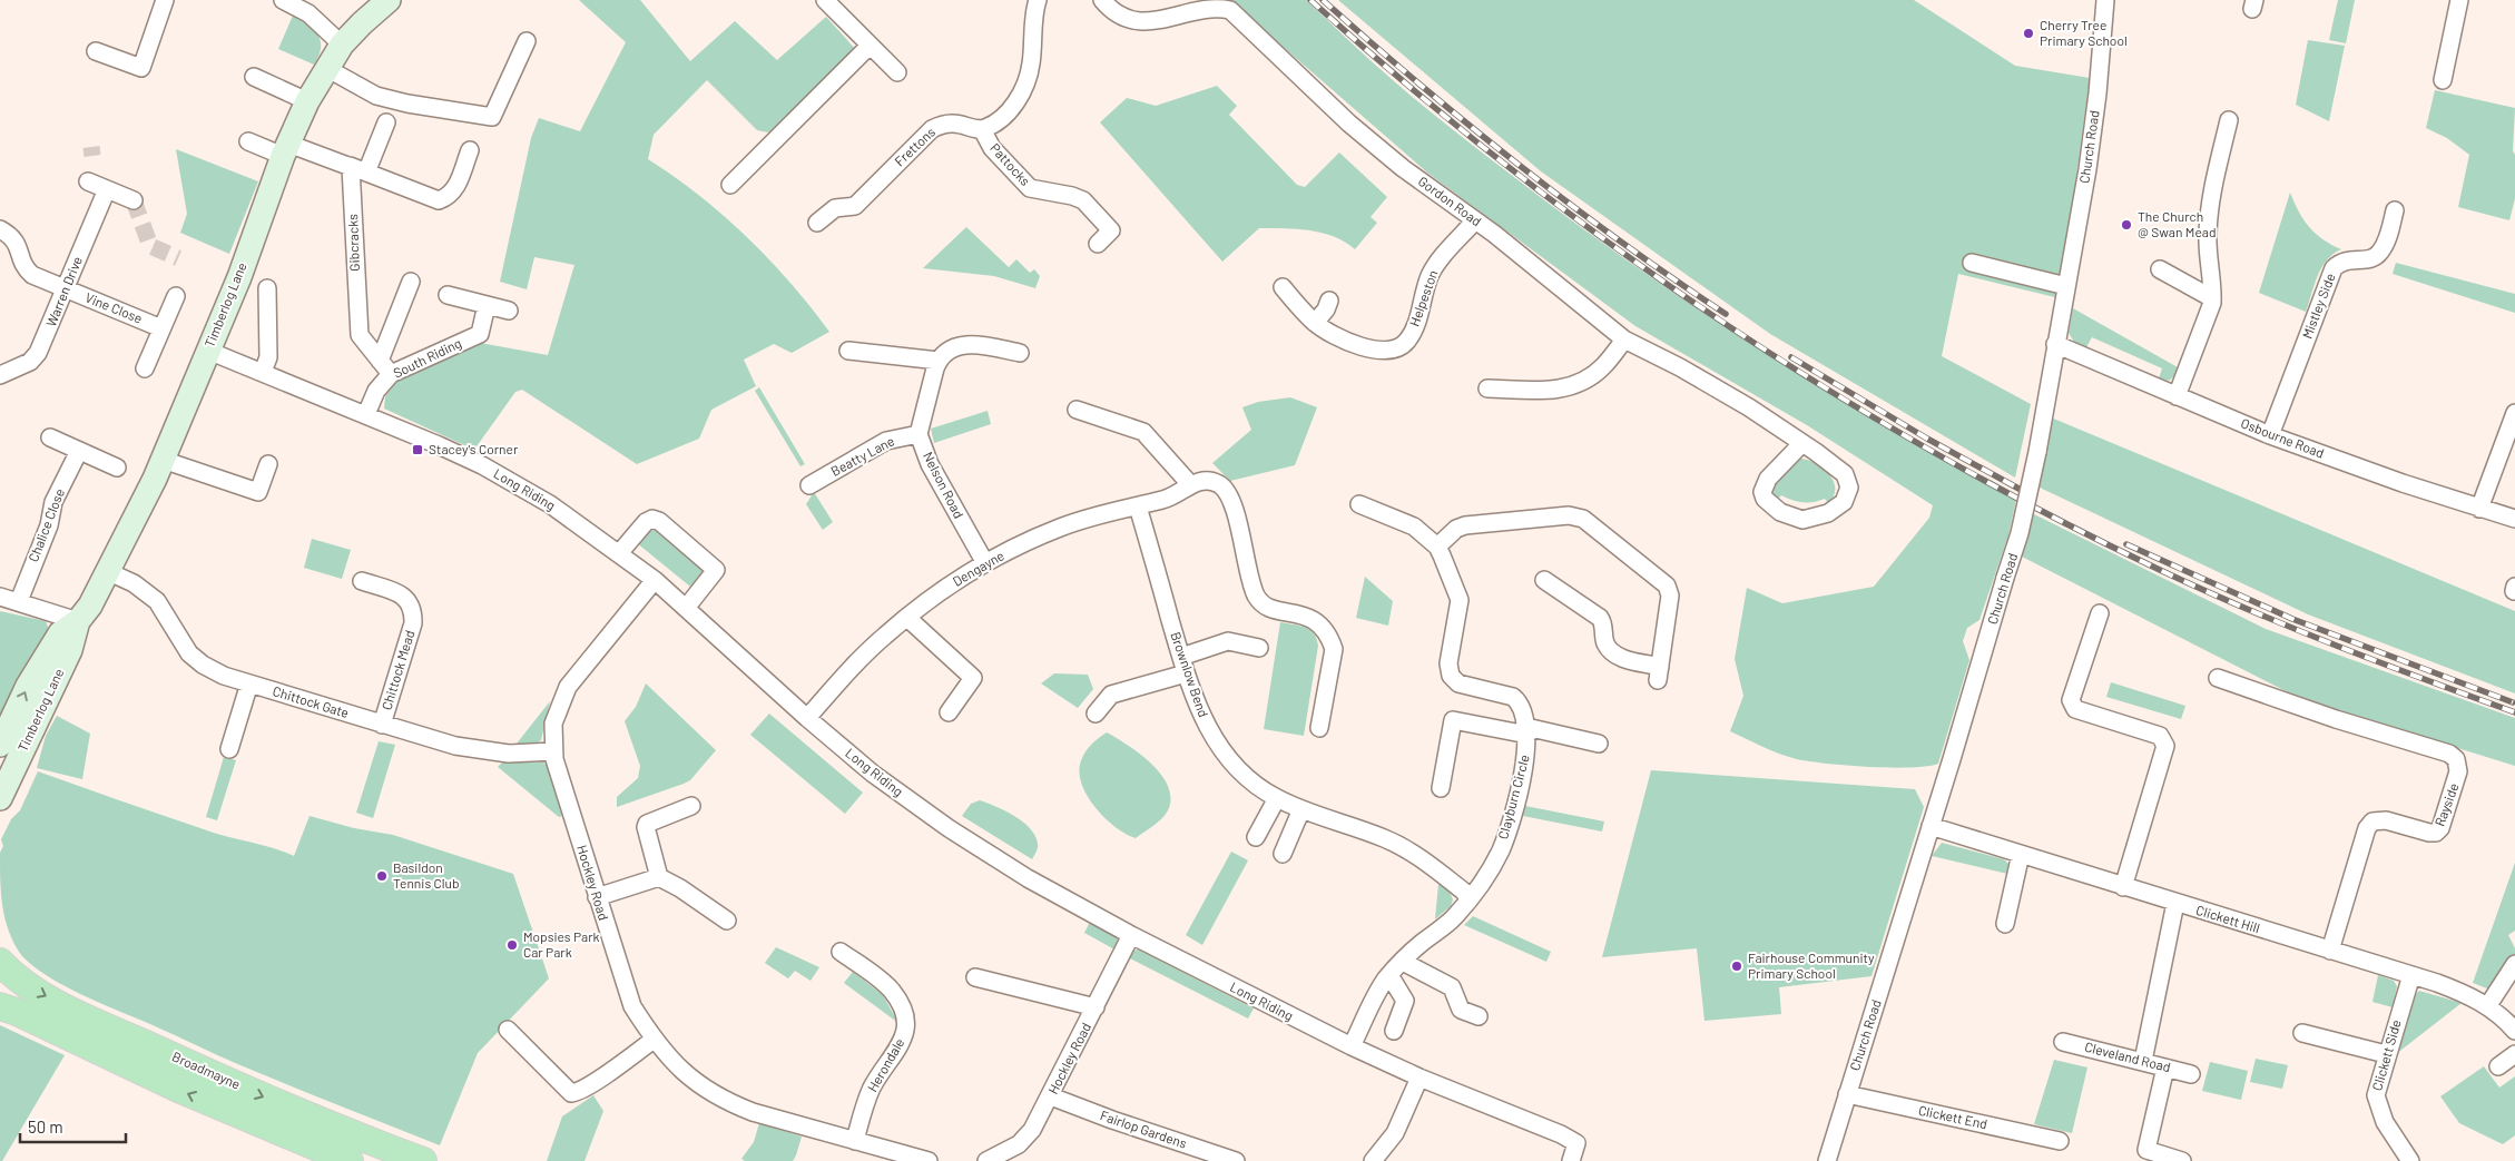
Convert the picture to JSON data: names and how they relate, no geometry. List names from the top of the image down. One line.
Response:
{"streets":{"main road":["Timberlog Lane","Broadmayne"],"street":["Frettons","Church Road","Pattocks","Gordon Road","Gibcracks","Warren Drive","Helpeston","Mistley Side","Vine Close","South Riding","Osbourne Road","Beatty Lane","Nelson Road","Long Riding","Chalice Close","Dengayne","Chittock Mead","Brownlow Bend","Chittock Gate","Clayburn Circle","Rayside","Hockley Road","Clickett Hill","Clickett Side","Cleveland Road","Herondale","Clickett End","Fairlop Gardens"]},"crossings":[["Frettons","Pattocks"],["Church Road","Osbourne Road"],["Church Road","Clickett Hill"],["Church Road","Clickett End"],["Gordon Road","Helpeston"],["Gibcracks","South Riding"],["Warren Drive","Vine Close"],["Timberlog Lane","Long Riding"],["Timberlog Lane","Chittock Gate"],["Mistley Side","Osbourne Road"],["South Riding","Long Riding"],["Beatty Lane","Nelson Road"],["Nelson Road","Dengayne"],["Long Riding","Dengayne"],["Long Riding","Clayburn Circle"],["Long Riding","Hockley Road"],["Dengayne","Brownlow Bend"],["Chittock Mead","Chittock Gate"],["Brownlow Bend","Clayburn Circle"],["Chittock Gate","Hockley Road"],["Rayside","Clickett Hill"],["Hockley Road","Herondale"],["Hockley Road","Fairlop Gardens"],["Clickett Hill","Clickett Side"]],"places":{"other":["Cherry Tree Primary School","The Church @ Swan Mead","Basildon Tennis Club","Mopsies Park Car Park","Fairhouse Community Primary School"],"transit":["Stacey's Corner"]},"scale_bar":"50 m"}
